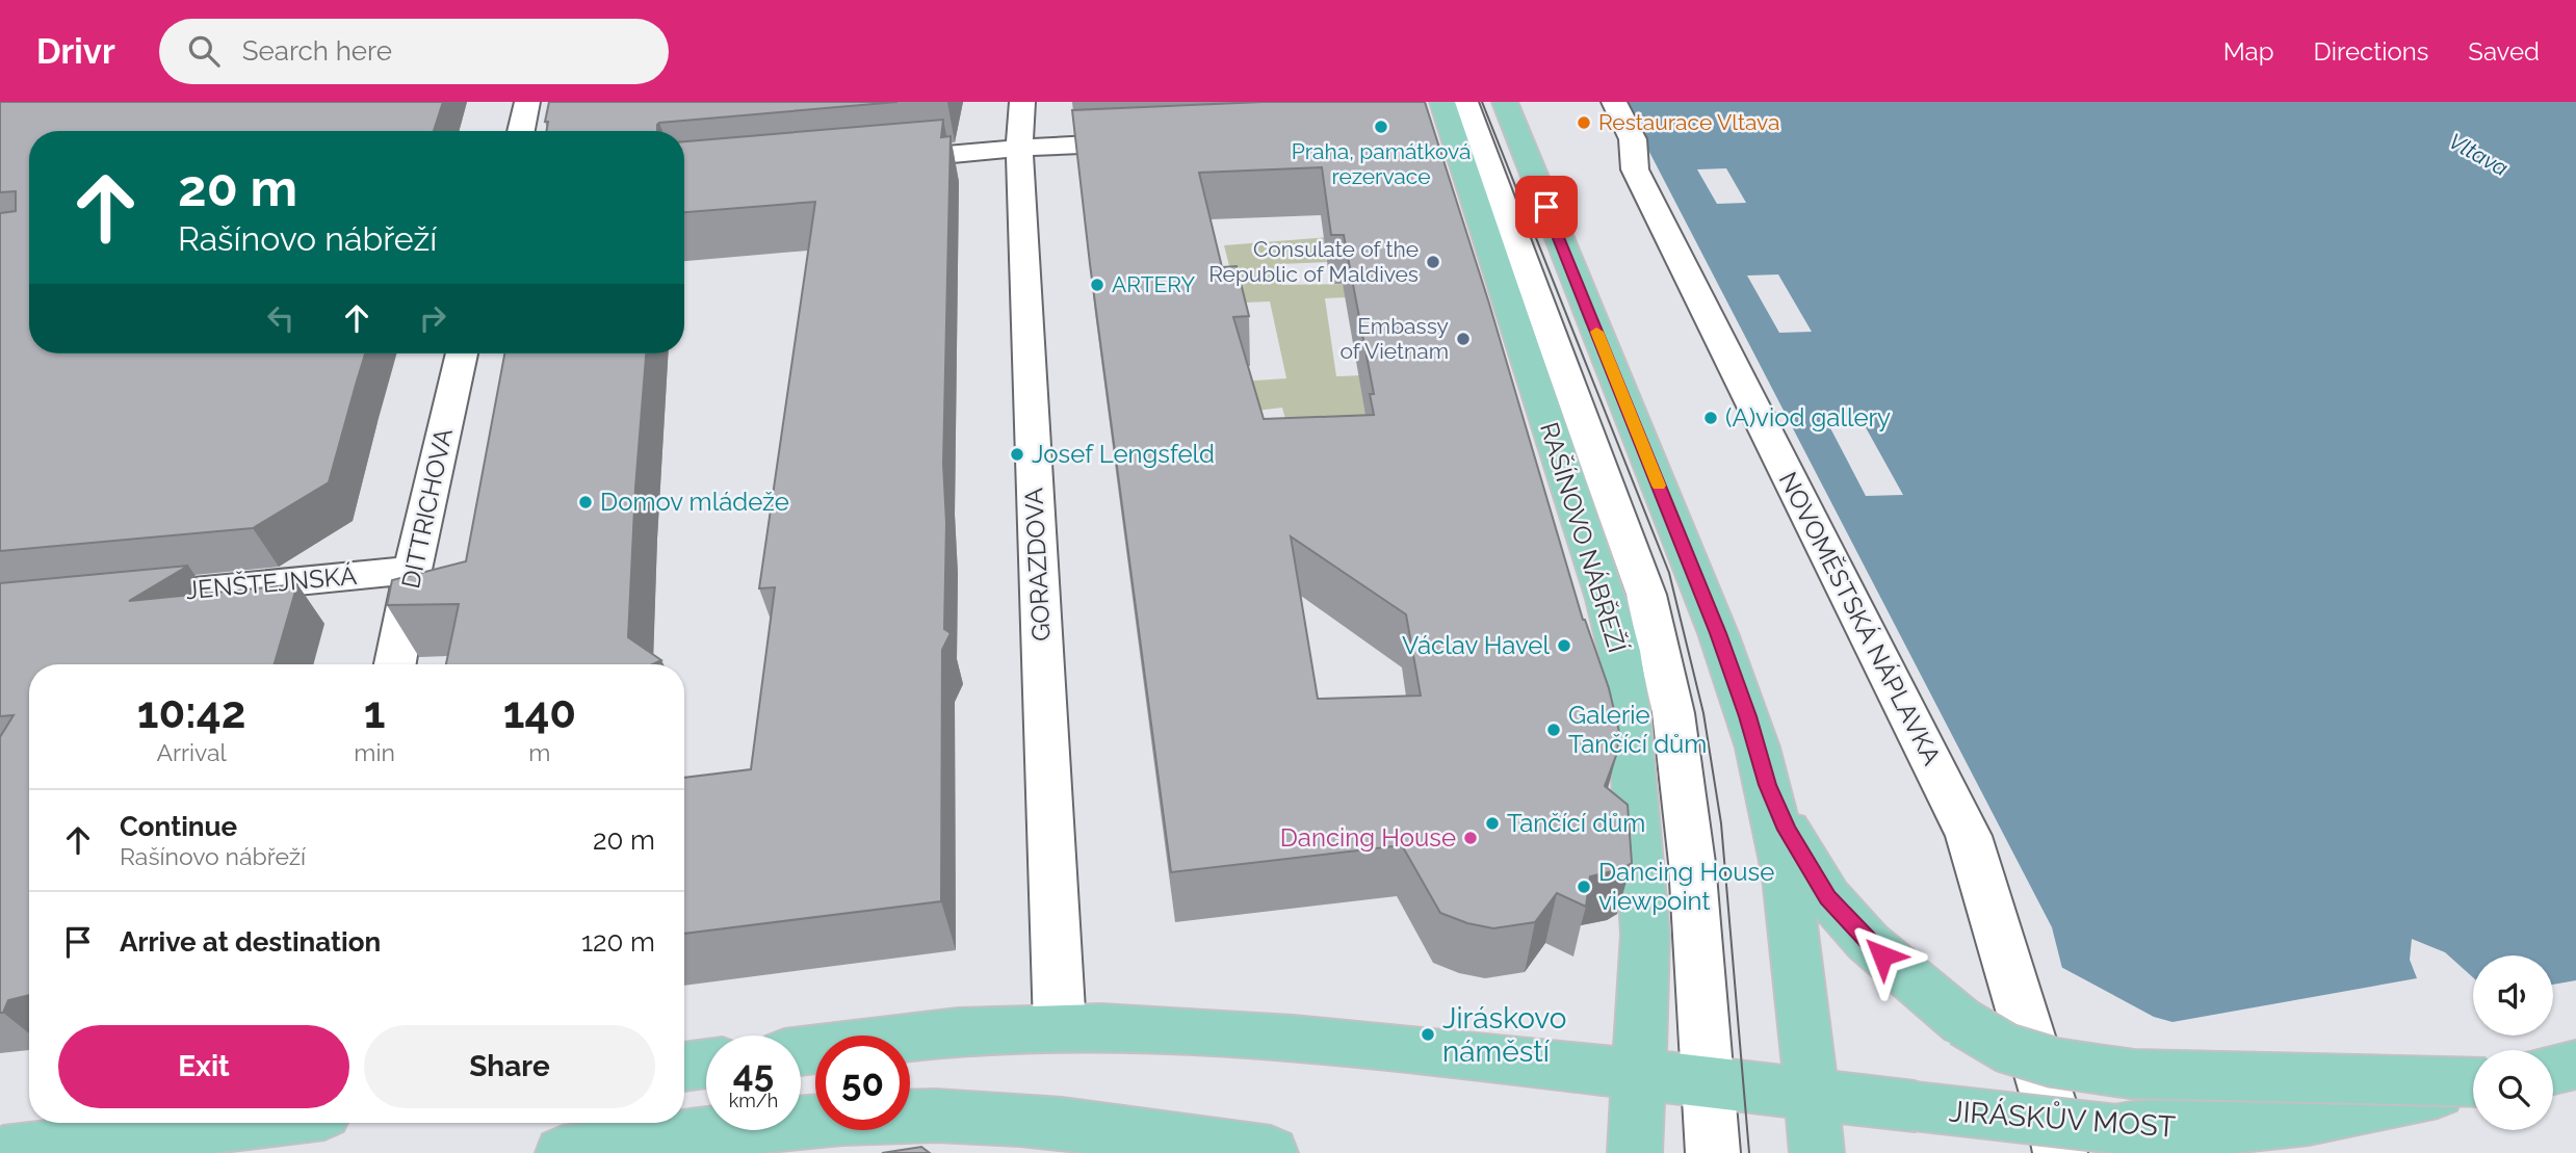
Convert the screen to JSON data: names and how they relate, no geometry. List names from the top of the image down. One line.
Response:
{"streets":{"main road":["RAŠÍNOVO NÁBŘEŽÍ","JIRÁSKŮV MOST"],"street":["DITTRICHOVA","GORAZDOVA","JENŠTEJNSKÁ","NOVOMĚSTSKÁ NÁPLAVKA"]},"crossings":[["DITTRICHOVA","JENŠTEJNSKÁ"]],"water":["Vltava"],"places":["Restaurace Vltava","Praha, památková rezervace","Consulate of the Republic of Maldives","ARTERY","Embassy of Vietnam","(A)viod gallery","Josef Lengsfeld","Domov mládeže","Václav Havel","Galerie Tančící dům","Tančící dům","Dancing House","Dancing House viewpoint","Jiráskovo náměstí"],"page":{"header":"Drivr","search":"Search here","nav":["Map","Directions","Saved"],"turn":["20 m","Rašínovo nábřeží"],"eta":["10:42","Arrival","1","min","140","m"],"list":[{"name":"Continue","note":"Rašínovo nábřeží","value":"20 m"},{"name":"Arrive at destination","value":"120 m"}],"buttons":["Exit","Share"],"speed":"45 km/h","limit":"50"}}
